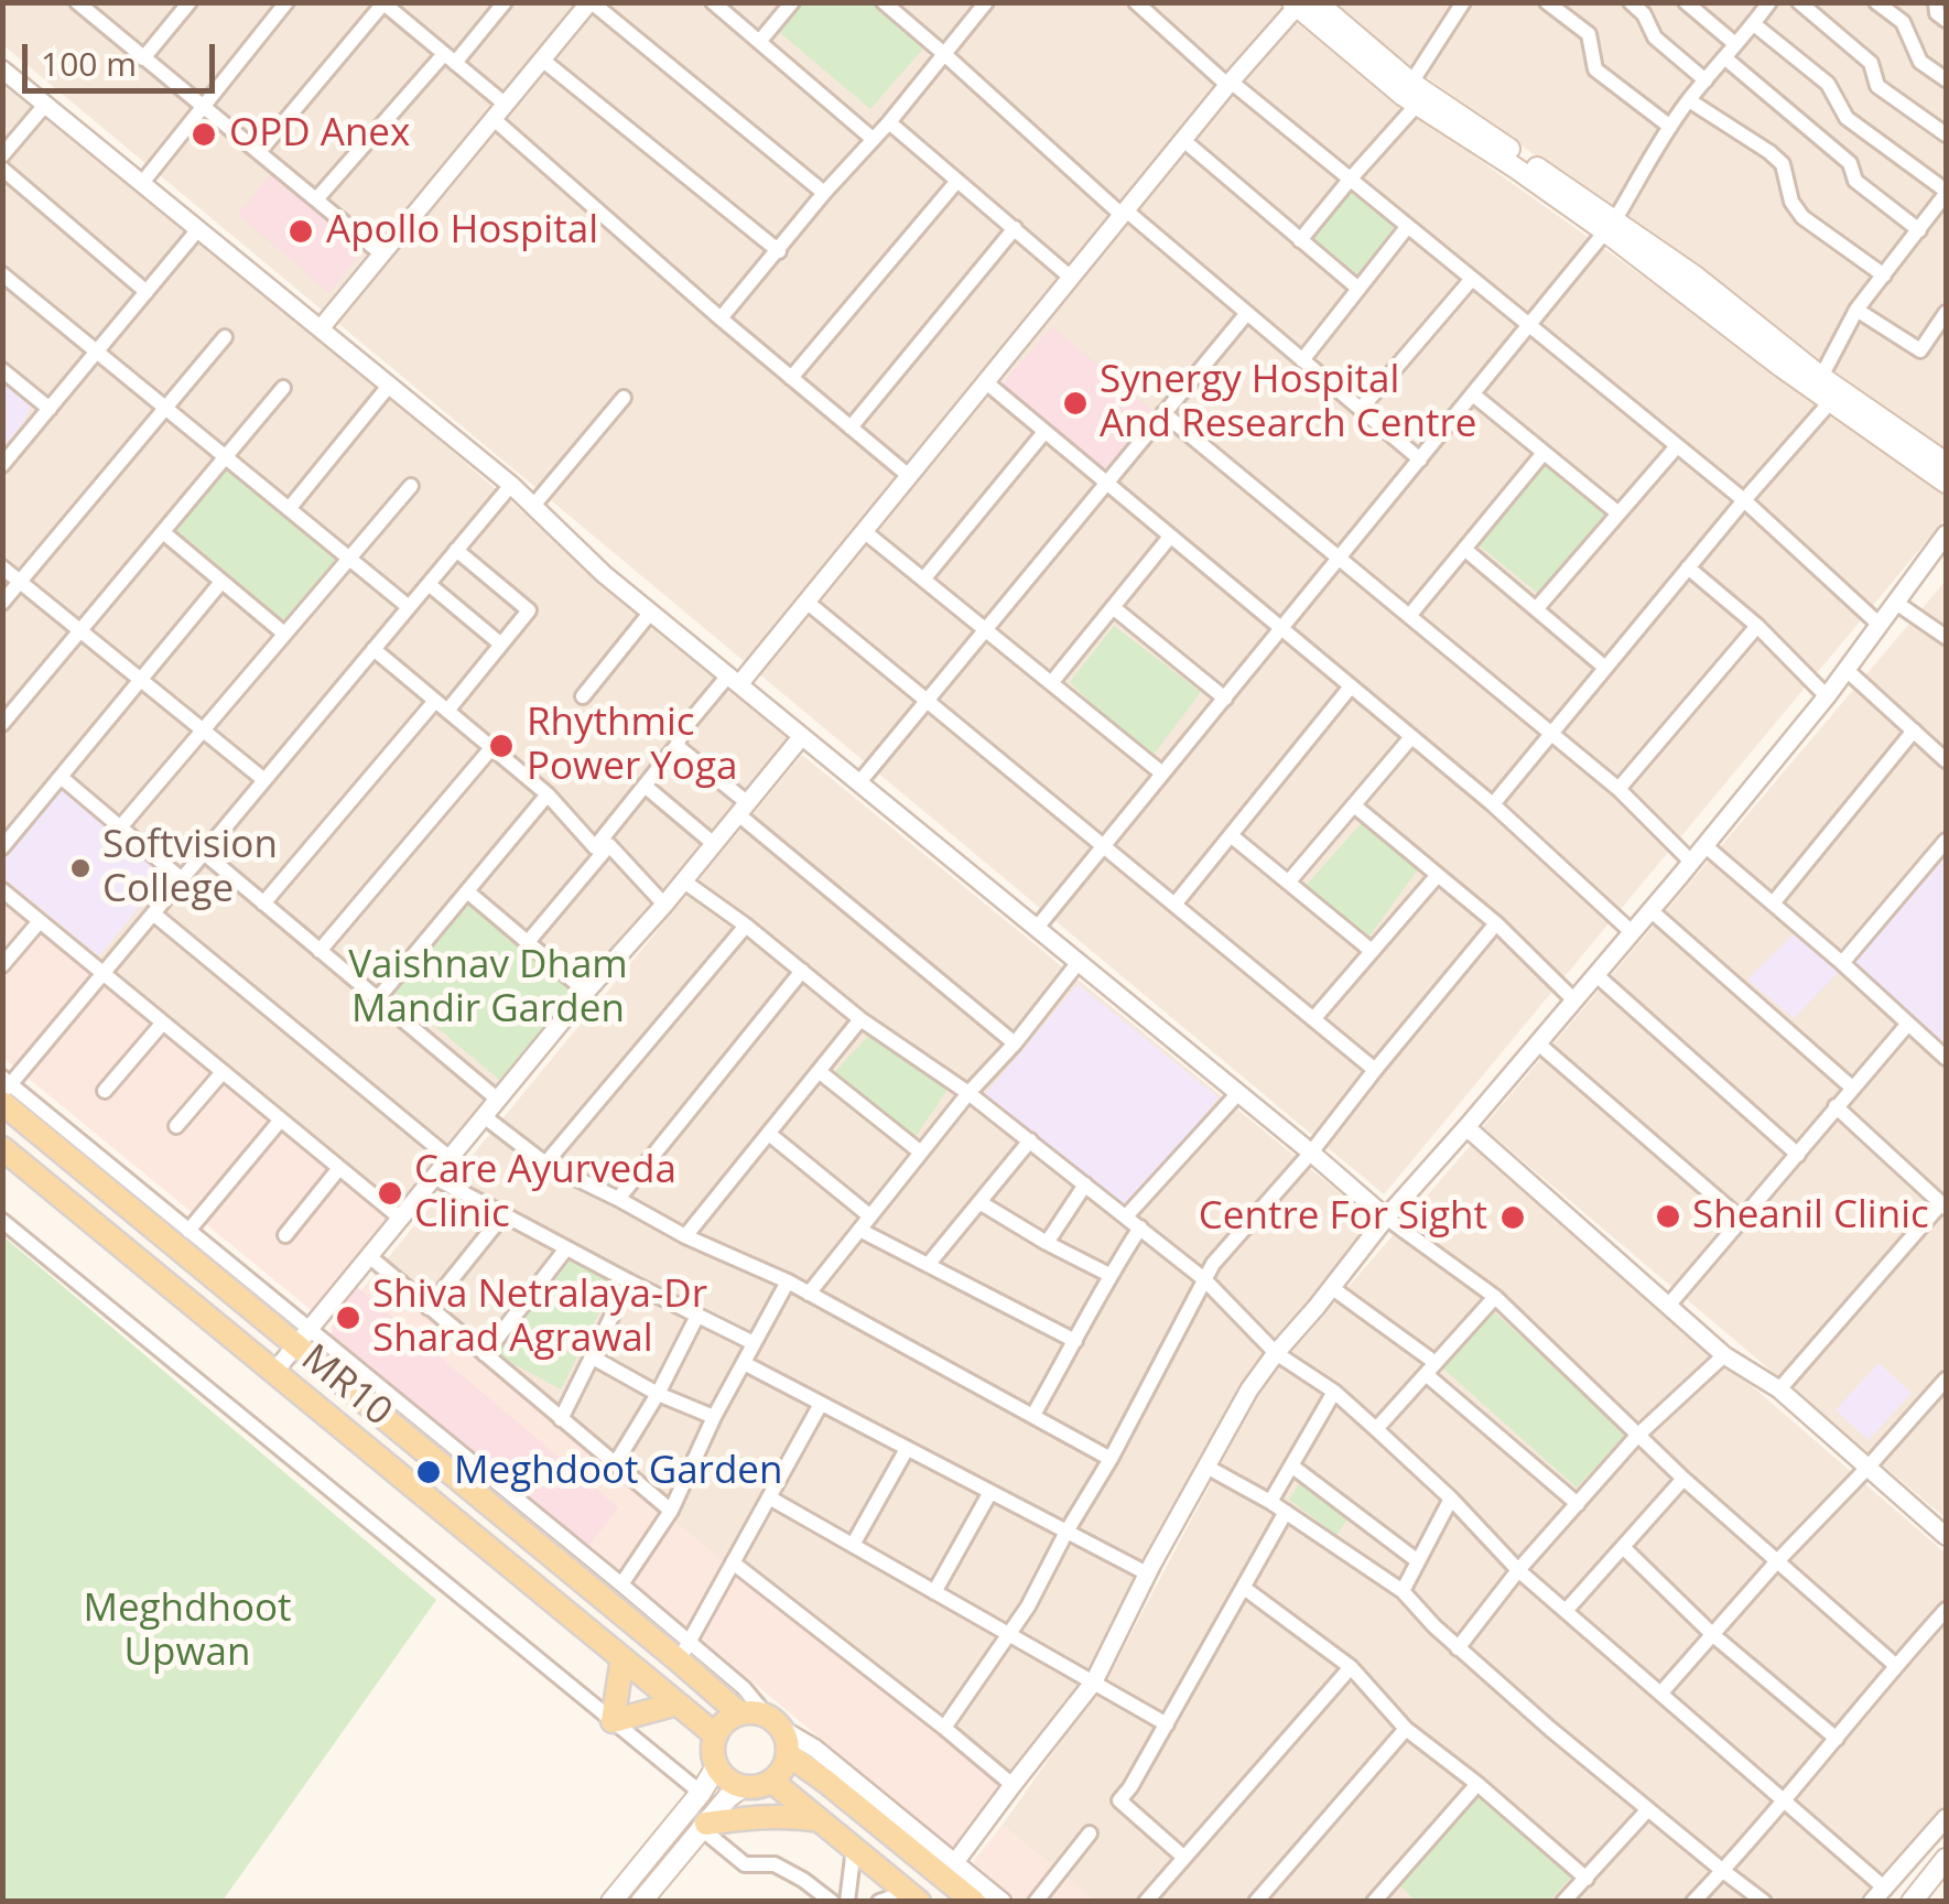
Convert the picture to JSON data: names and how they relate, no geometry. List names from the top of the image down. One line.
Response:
{"streets":{"main road":["MR10"]},"parks":["Vaishnav Dham Mandir Garden","Meghdhoot Upwan"],"places":["OPD Anex","Apollo Hospital","Synergy Hospital And Research Centre","Rhythmic Power Yoga","Softvision College","Care Ayurveda Clinic","Sheanil Clinic","Centre For Sight","Shiva Netralaya-Dr Sharad Agrawal","Meghdoot Garden"],"scale_bar":"100 m"}
